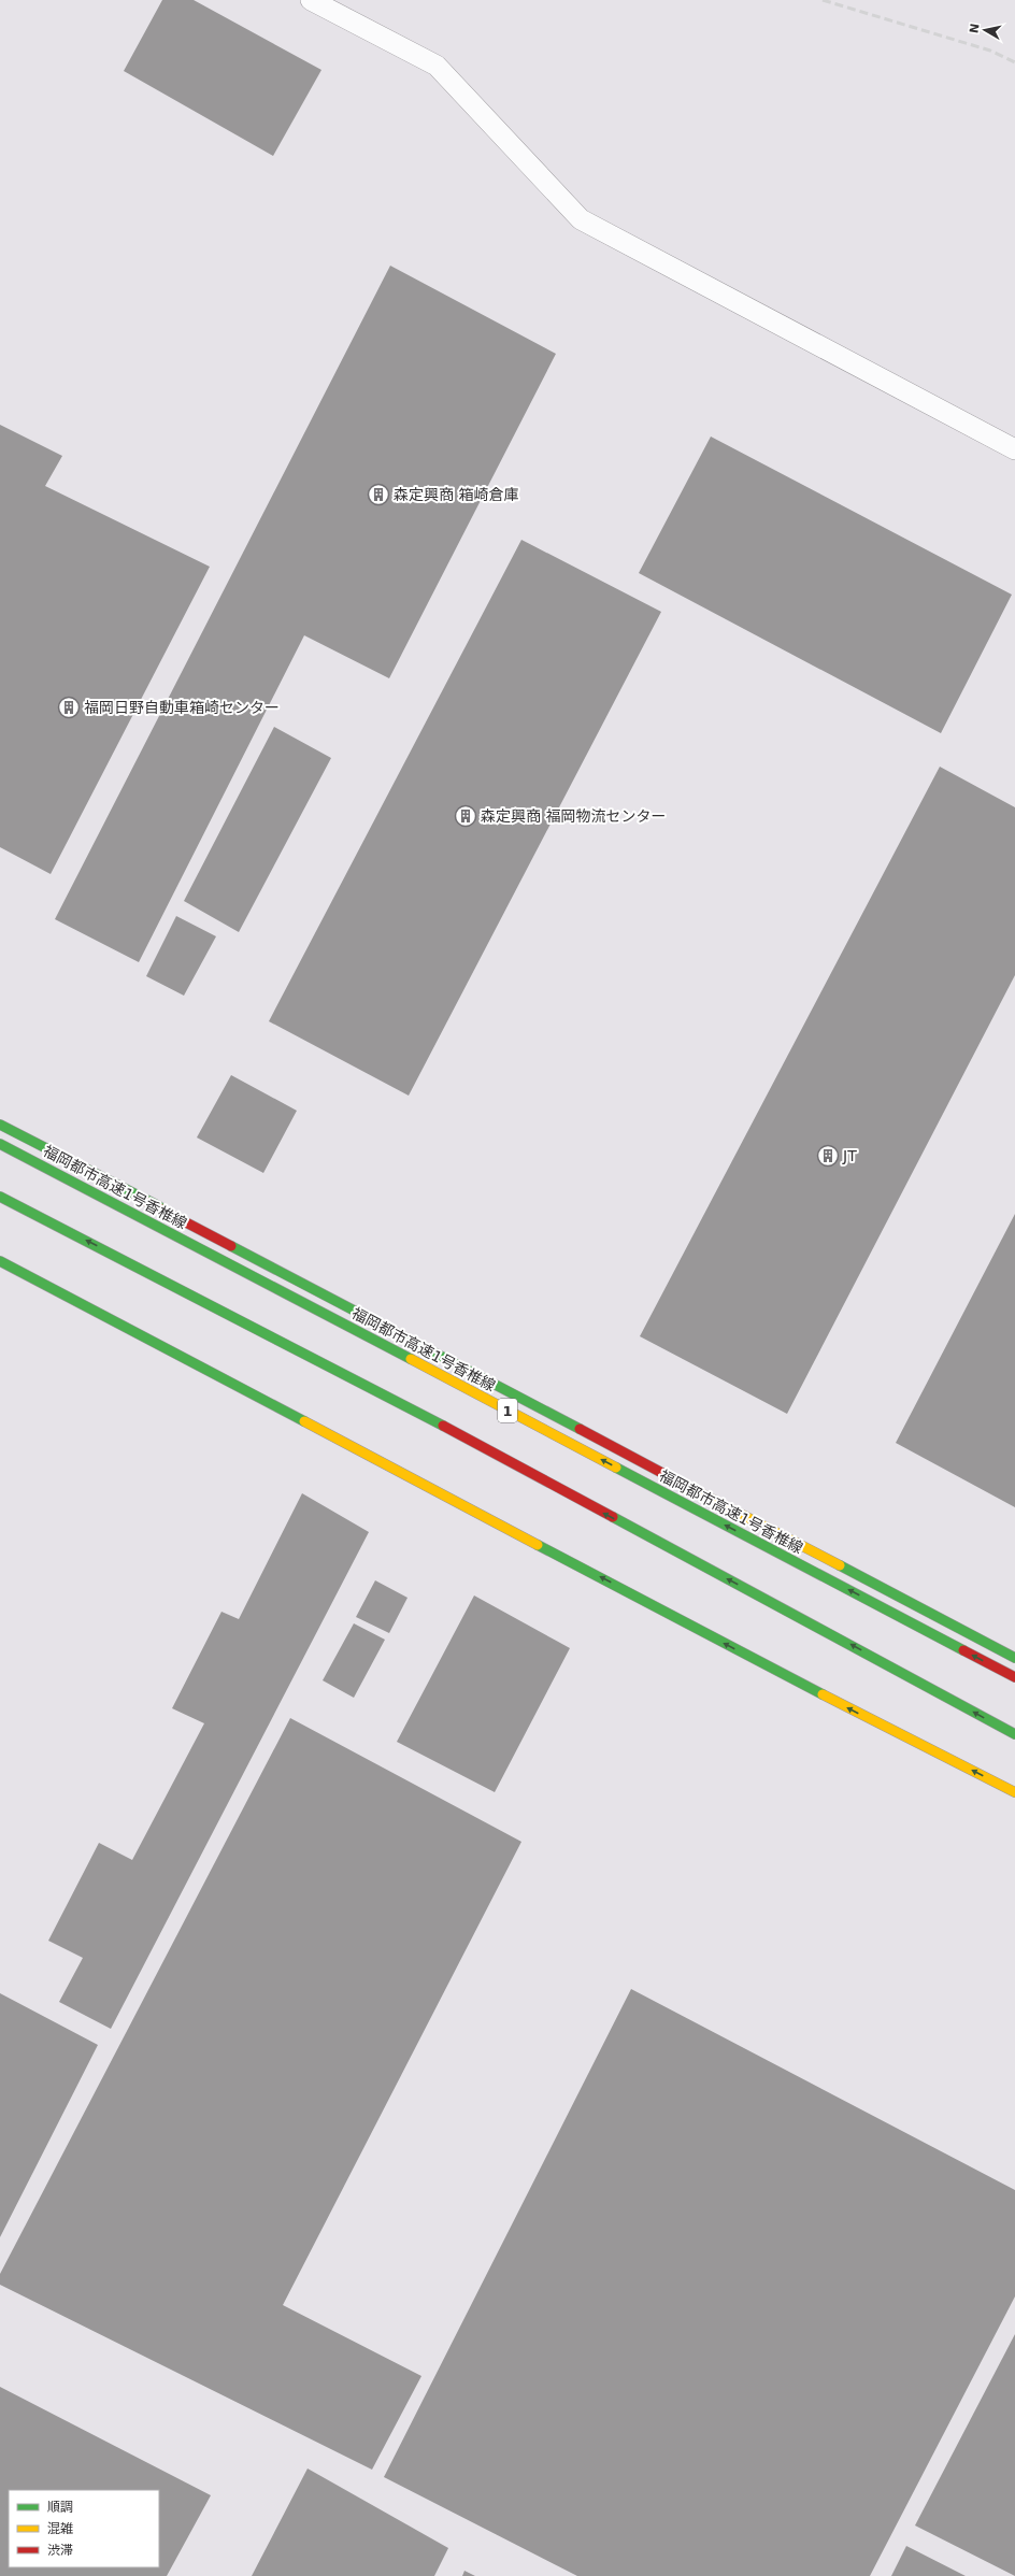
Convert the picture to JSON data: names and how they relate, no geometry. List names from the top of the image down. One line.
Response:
{"streets":{"main road":["福岡都市高速1号香椎線","1"]},"places":{"building":["森定興商 箱崎倉庫","福岡日野自動車箱崎センター","森定興商 福岡物流センター","JT"]},"legend":["順調","混雑","渋滞"],"north":"left"}
